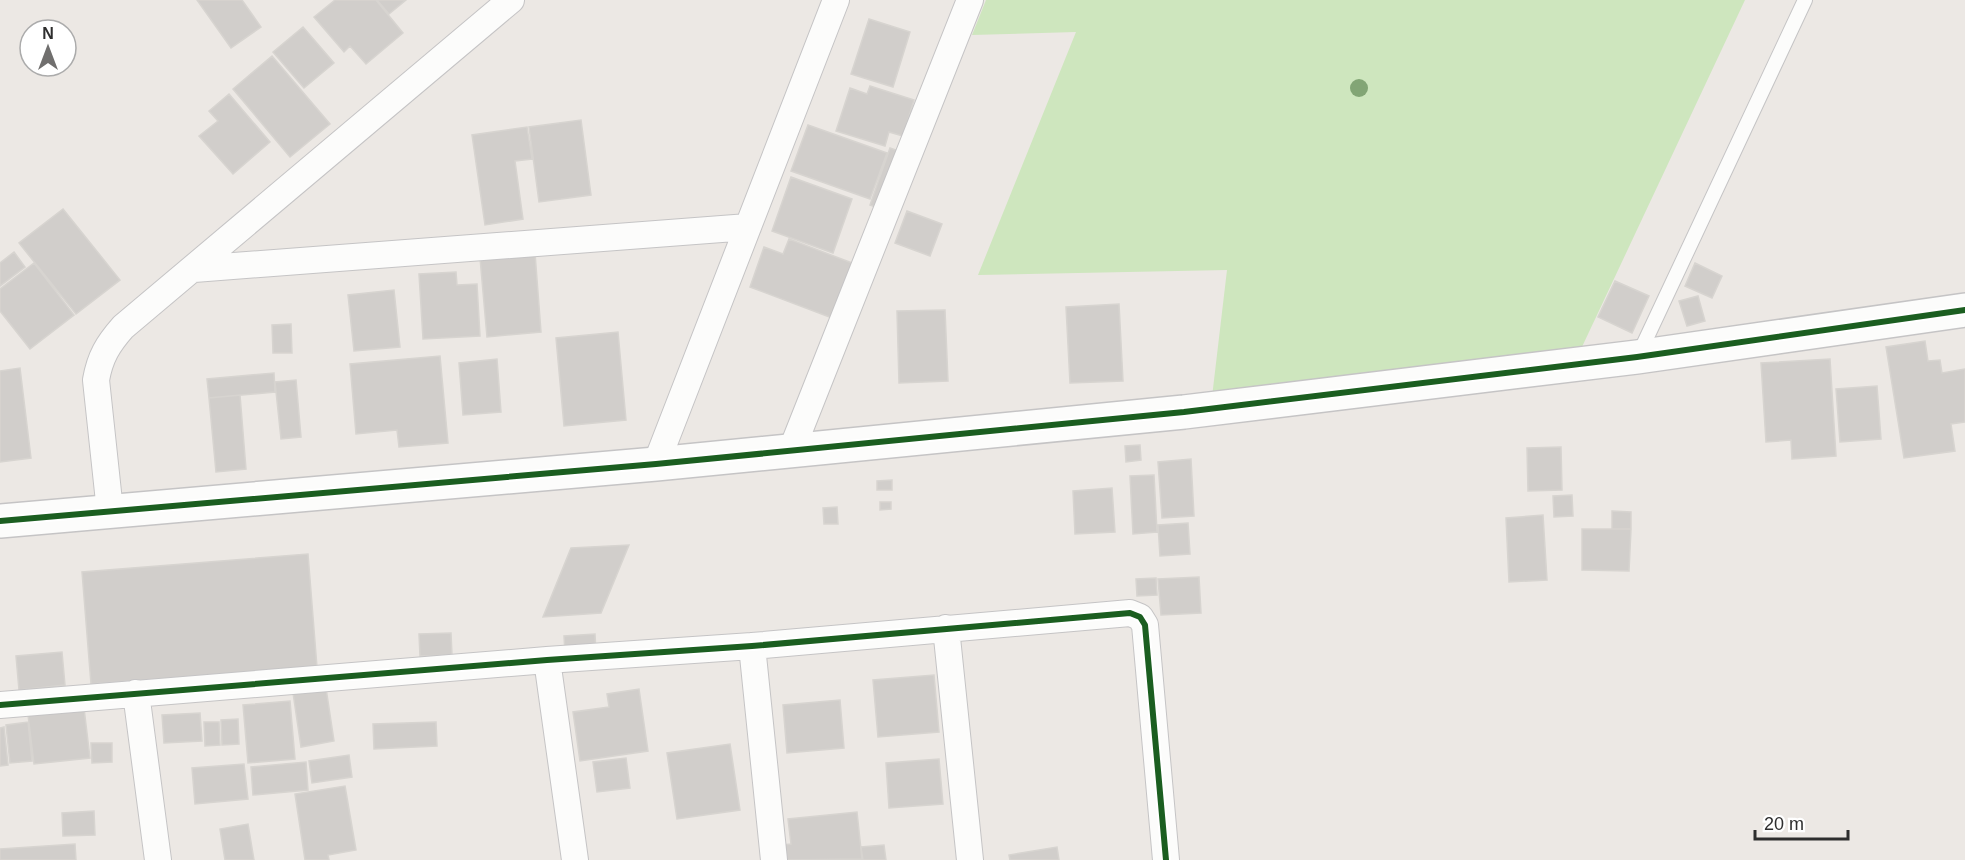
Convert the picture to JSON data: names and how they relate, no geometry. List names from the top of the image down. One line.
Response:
{"scale_bar":"20 m","north":"top"}
